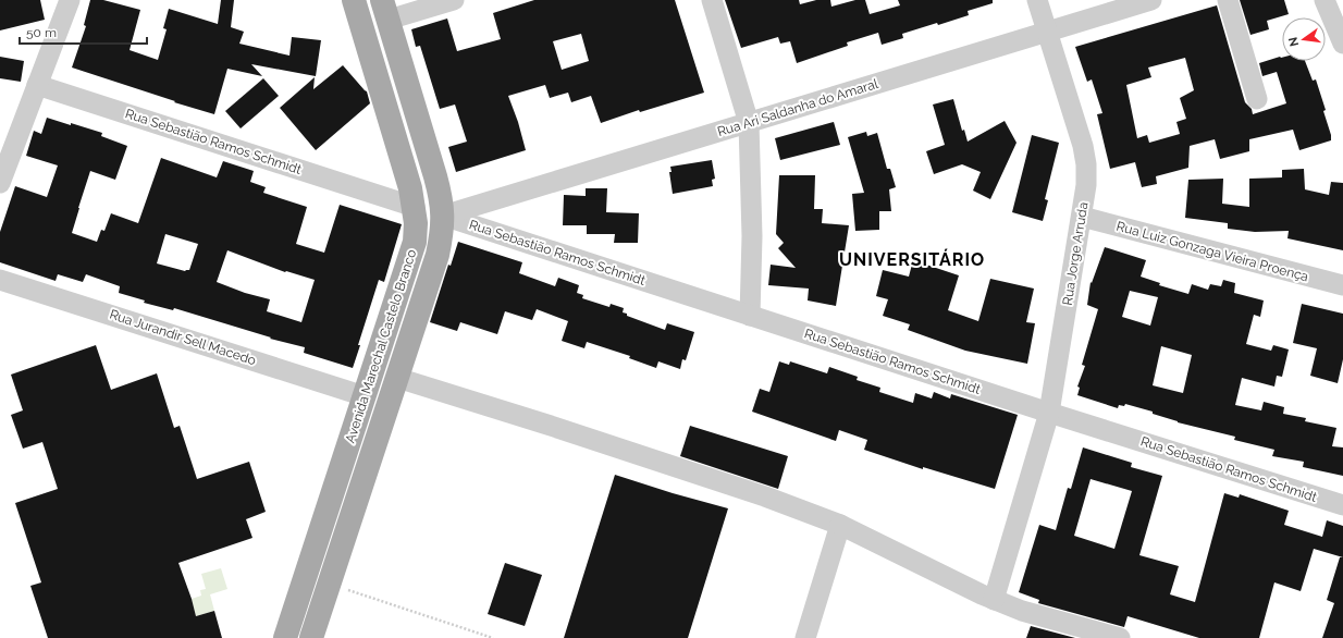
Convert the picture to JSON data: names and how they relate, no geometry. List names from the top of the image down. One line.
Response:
{"streets":{"main road":["Avenida Marechal Castelo Branco"],"street":["Rua Ari Saldanha do Amaral","Rua Sebastião Ramos Schmidt","Rua Luiz Gonzaga Vieira Proença","Rua Jorge Arruda","Rua Jurandir Sell Macedo"]},"crossings":[["Rua Ari Saldanha do Amaral","Rua Sebastião Ramos Schmidt"],["Rua Ari Saldanha do Amaral","Rua Jorge Arruda"],["Rua Ari Saldanha do Amaral","Avenida Marechal Castelo Branco"],["Rua Sebastião Ramos Schmidt","Rua Jorge Arruda"],["Rua Sebastião Ramos Schmidt","Avenida Marechal Castelo Branco"],["Rua Luiz Gonzaga Vieira Proença","Rua Jorge Arruda"],["Rua Jurandir Sell Macedo","Avenida Marechal Castelo Branco"]],"districts":["UNIVERSITÁRIO"],"scale_bar":"50 m","north":"left"}
